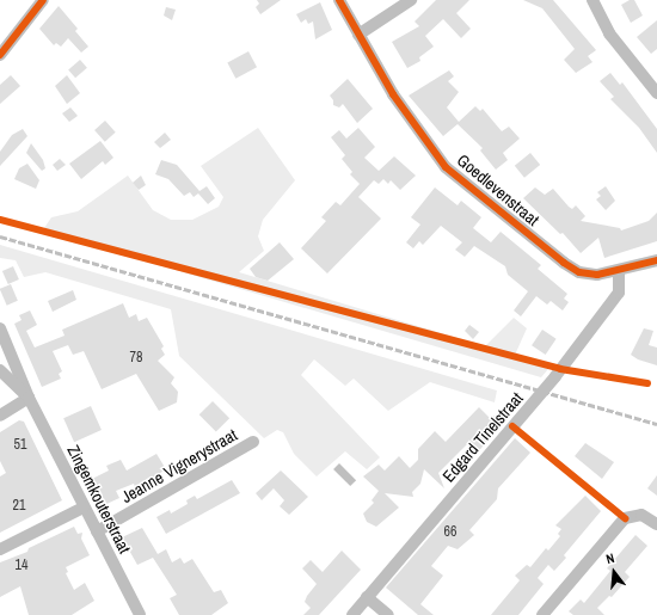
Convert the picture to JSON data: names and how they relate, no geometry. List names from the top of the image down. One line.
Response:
{"streets":{"street":["Goedlevenstraat","Edgard Tinelstraat","Jeanne Vignerystraat","Zingemkouterstraat"]},"crossings":[["Goedlevenstraat","Edgard Tinelstraat"],["Jeanne Vignerystraat","Zingemkouterstraat"]],"house_numbers":["78","51","21","66","14"],"north":"top"}
